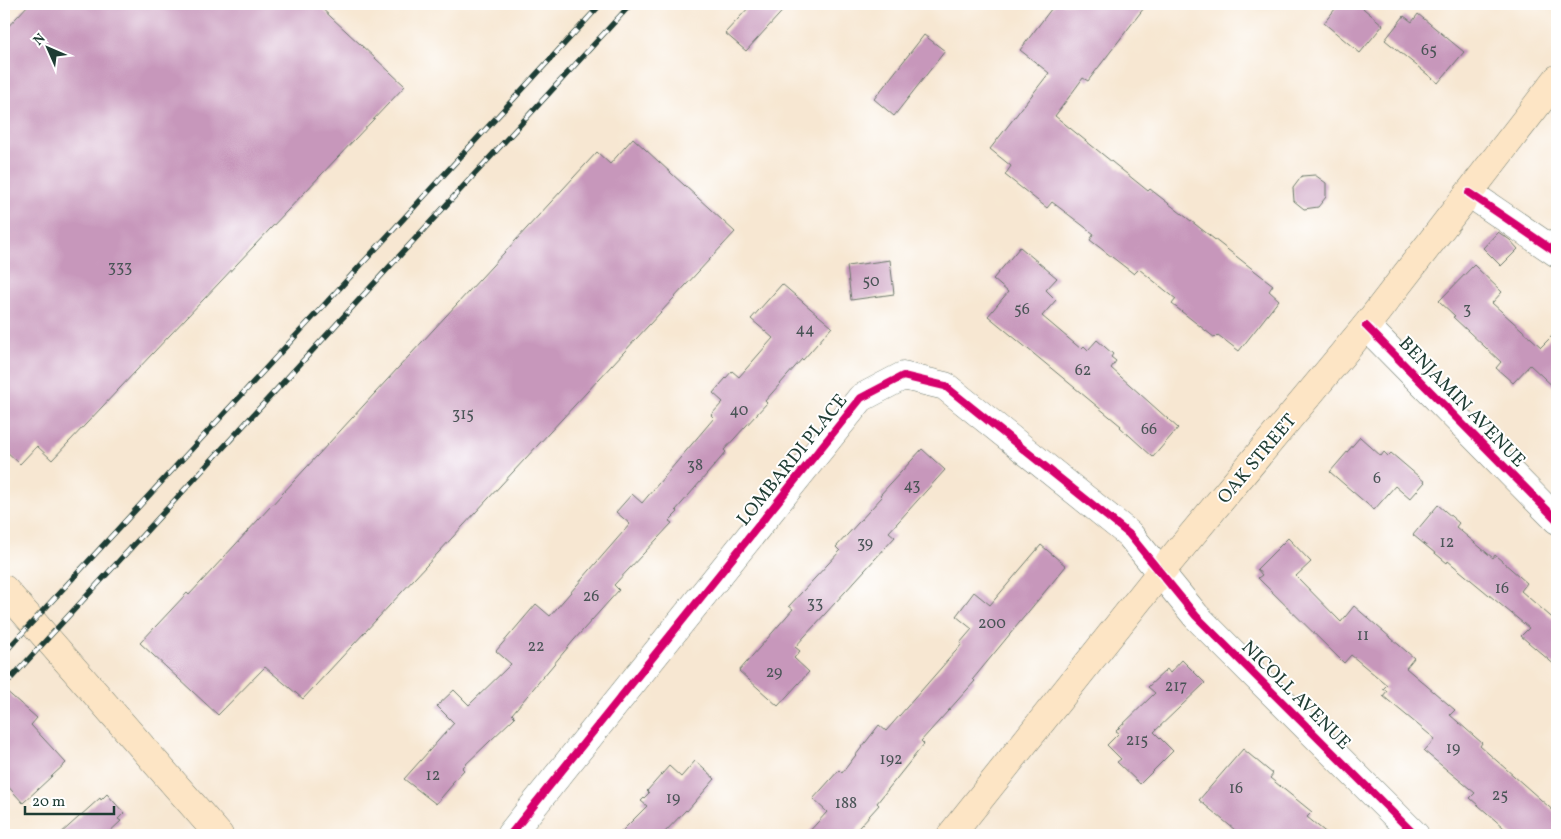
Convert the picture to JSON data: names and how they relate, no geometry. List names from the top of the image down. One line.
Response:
{"streets":{"main road":["OAK STREET"],"street":["BENJAMIN AVENUE","LOMBARDI PLACE","NICOLL AVENUE"]},"crossings":[["BENJAMIN AVENUE","OAK STREET"],["OAK STREET","LOMBARDI PLACE"],["OAK STREET","NICOLL AVENUE"],["LOMBARDI PLACE","NICOLL AVENUE"]],"house_numbers":["65","333","50","56","3","44","62","40","315","66","38","6","43","12","39","16","26","33","200","11","22","29","217","215","19","192","12","16","25","19","188"],"scale_bar":"20 m","north":"top left"}
